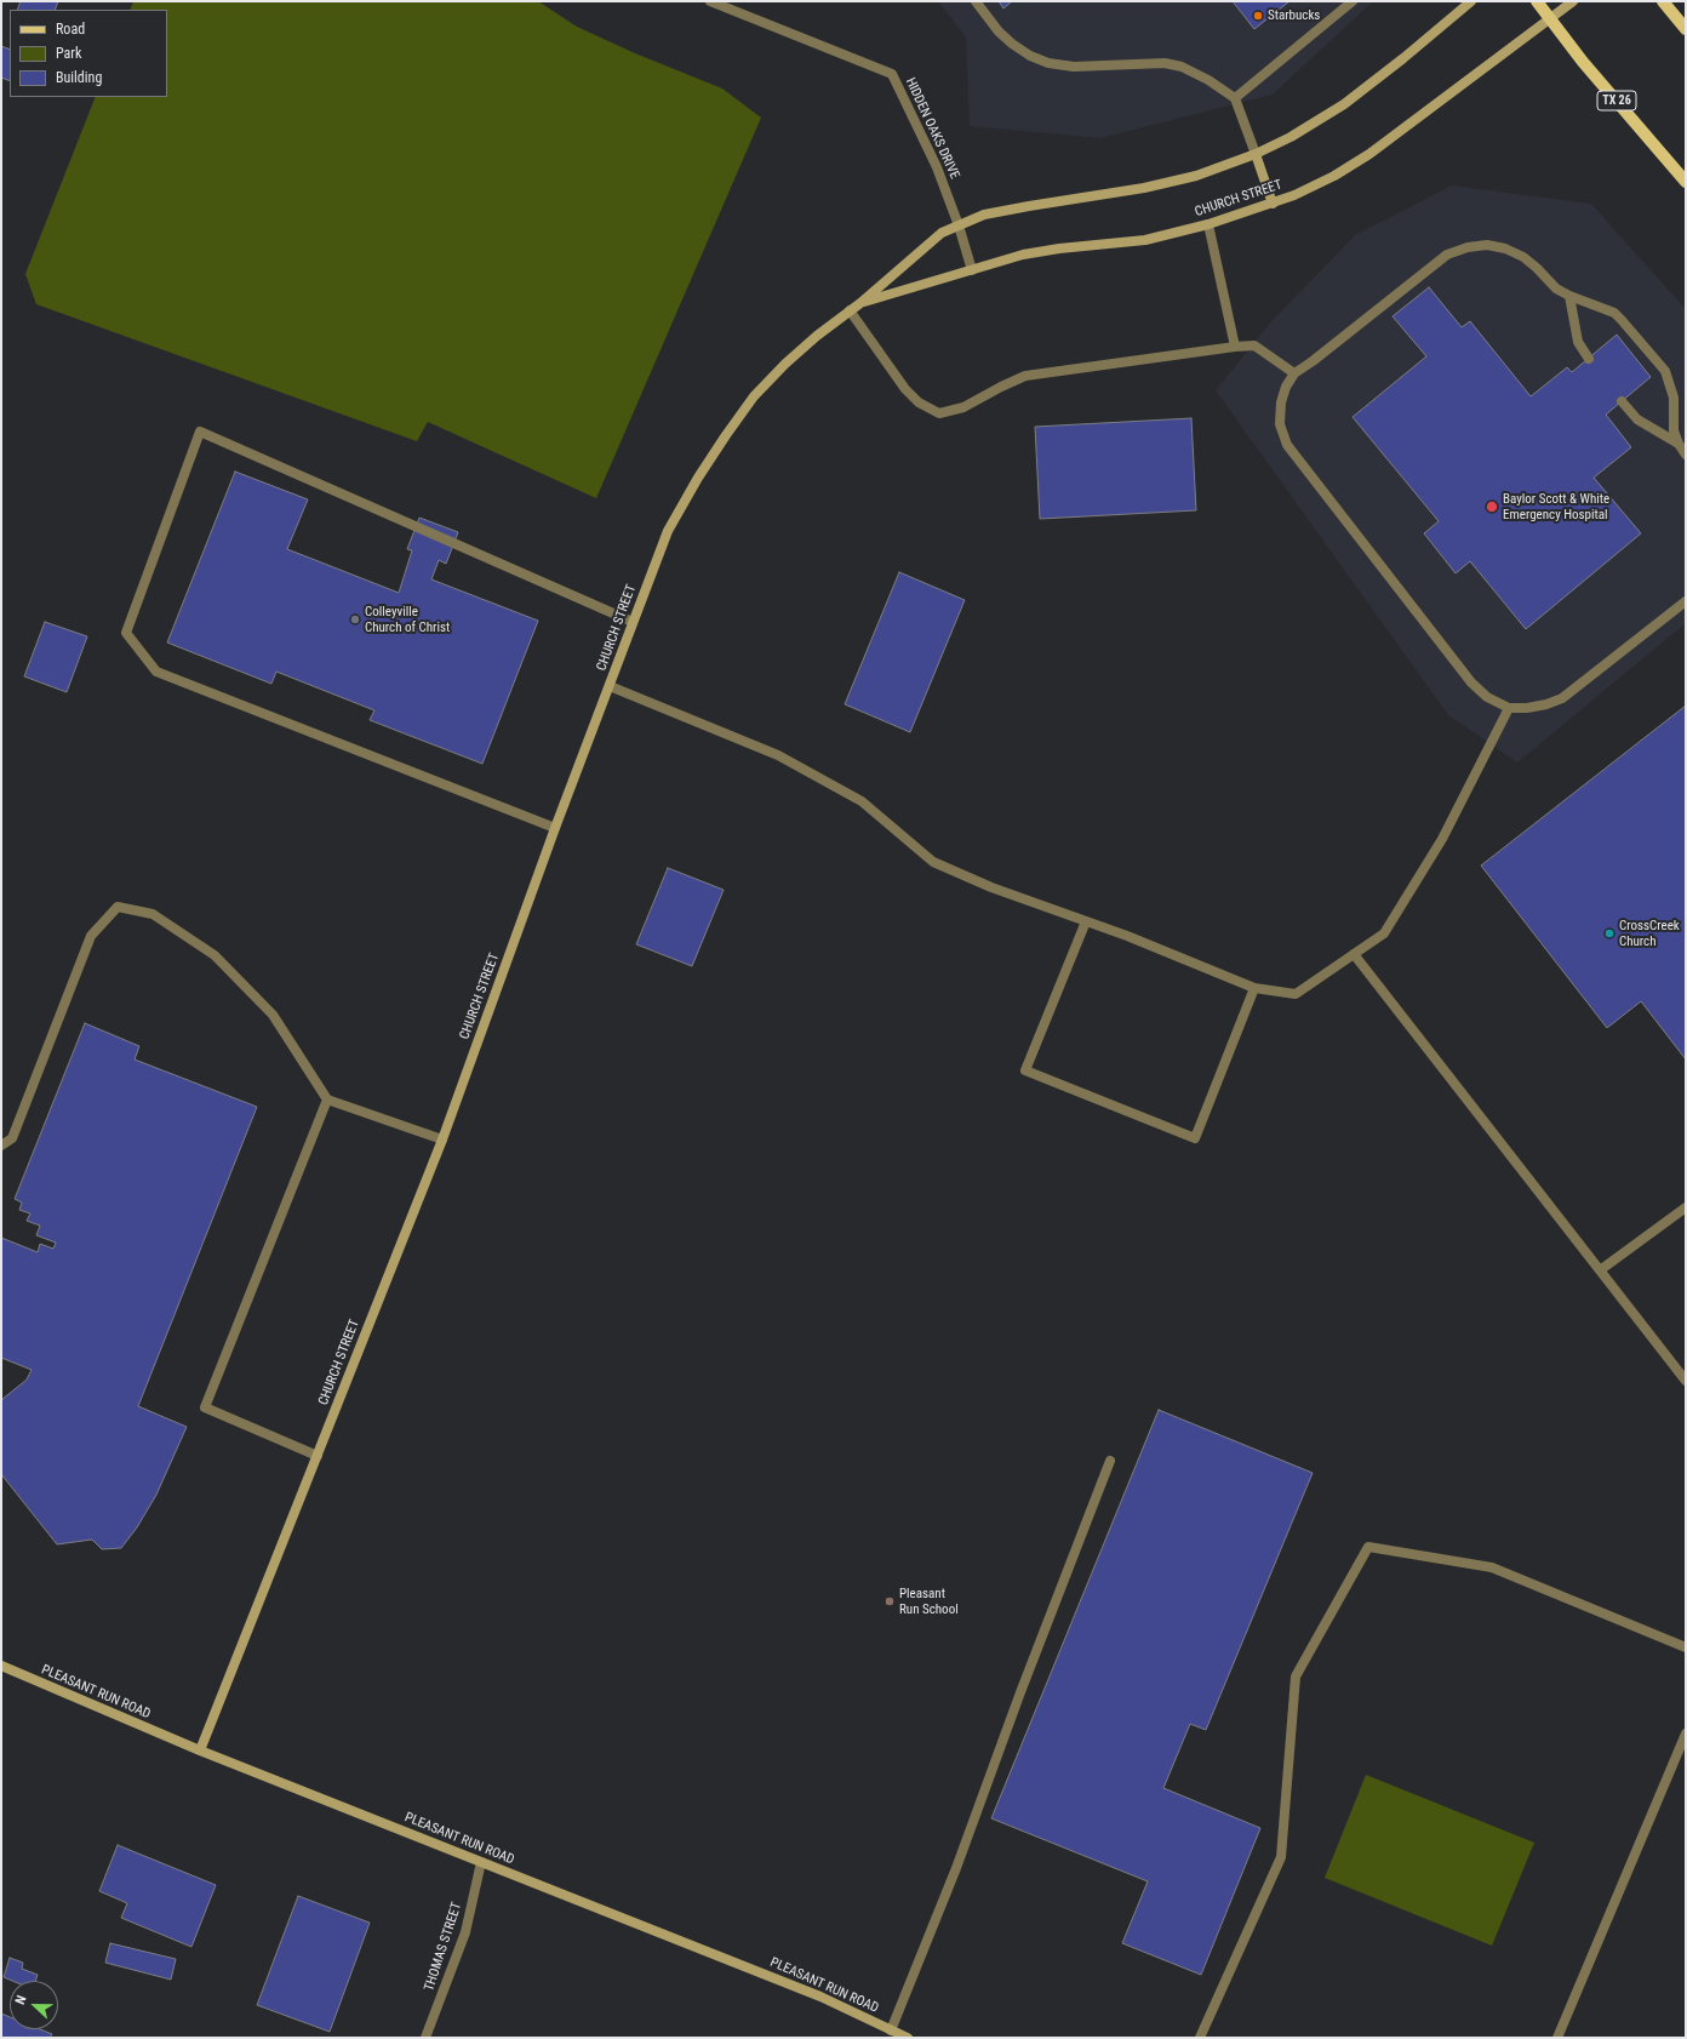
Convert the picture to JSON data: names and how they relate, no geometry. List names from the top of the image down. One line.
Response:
{"streets":{"main road":["TX 26"],"street":["HIDDEN OAKS DRIVE","CHURCH STREET","PLEASANT RUN ROAD","THOMAS STREET"]},"crossings":[["TX 26","CHURCH STREET"],["HIDDEN OAKS DRIVE","CHURCH STREET"],["CHURCH STREET","PLEASANT RUN ROAD"],["PLEASANT RUN ROAD","THOMAS STREET"]],"places":["Starbucks","Baylor Scott & White Emergency Hospital","Colleyville Church of Christ","CrossCreek Church","Pleasant Run School"],"legend":["Road","Park","Building"],"north":"left"}
